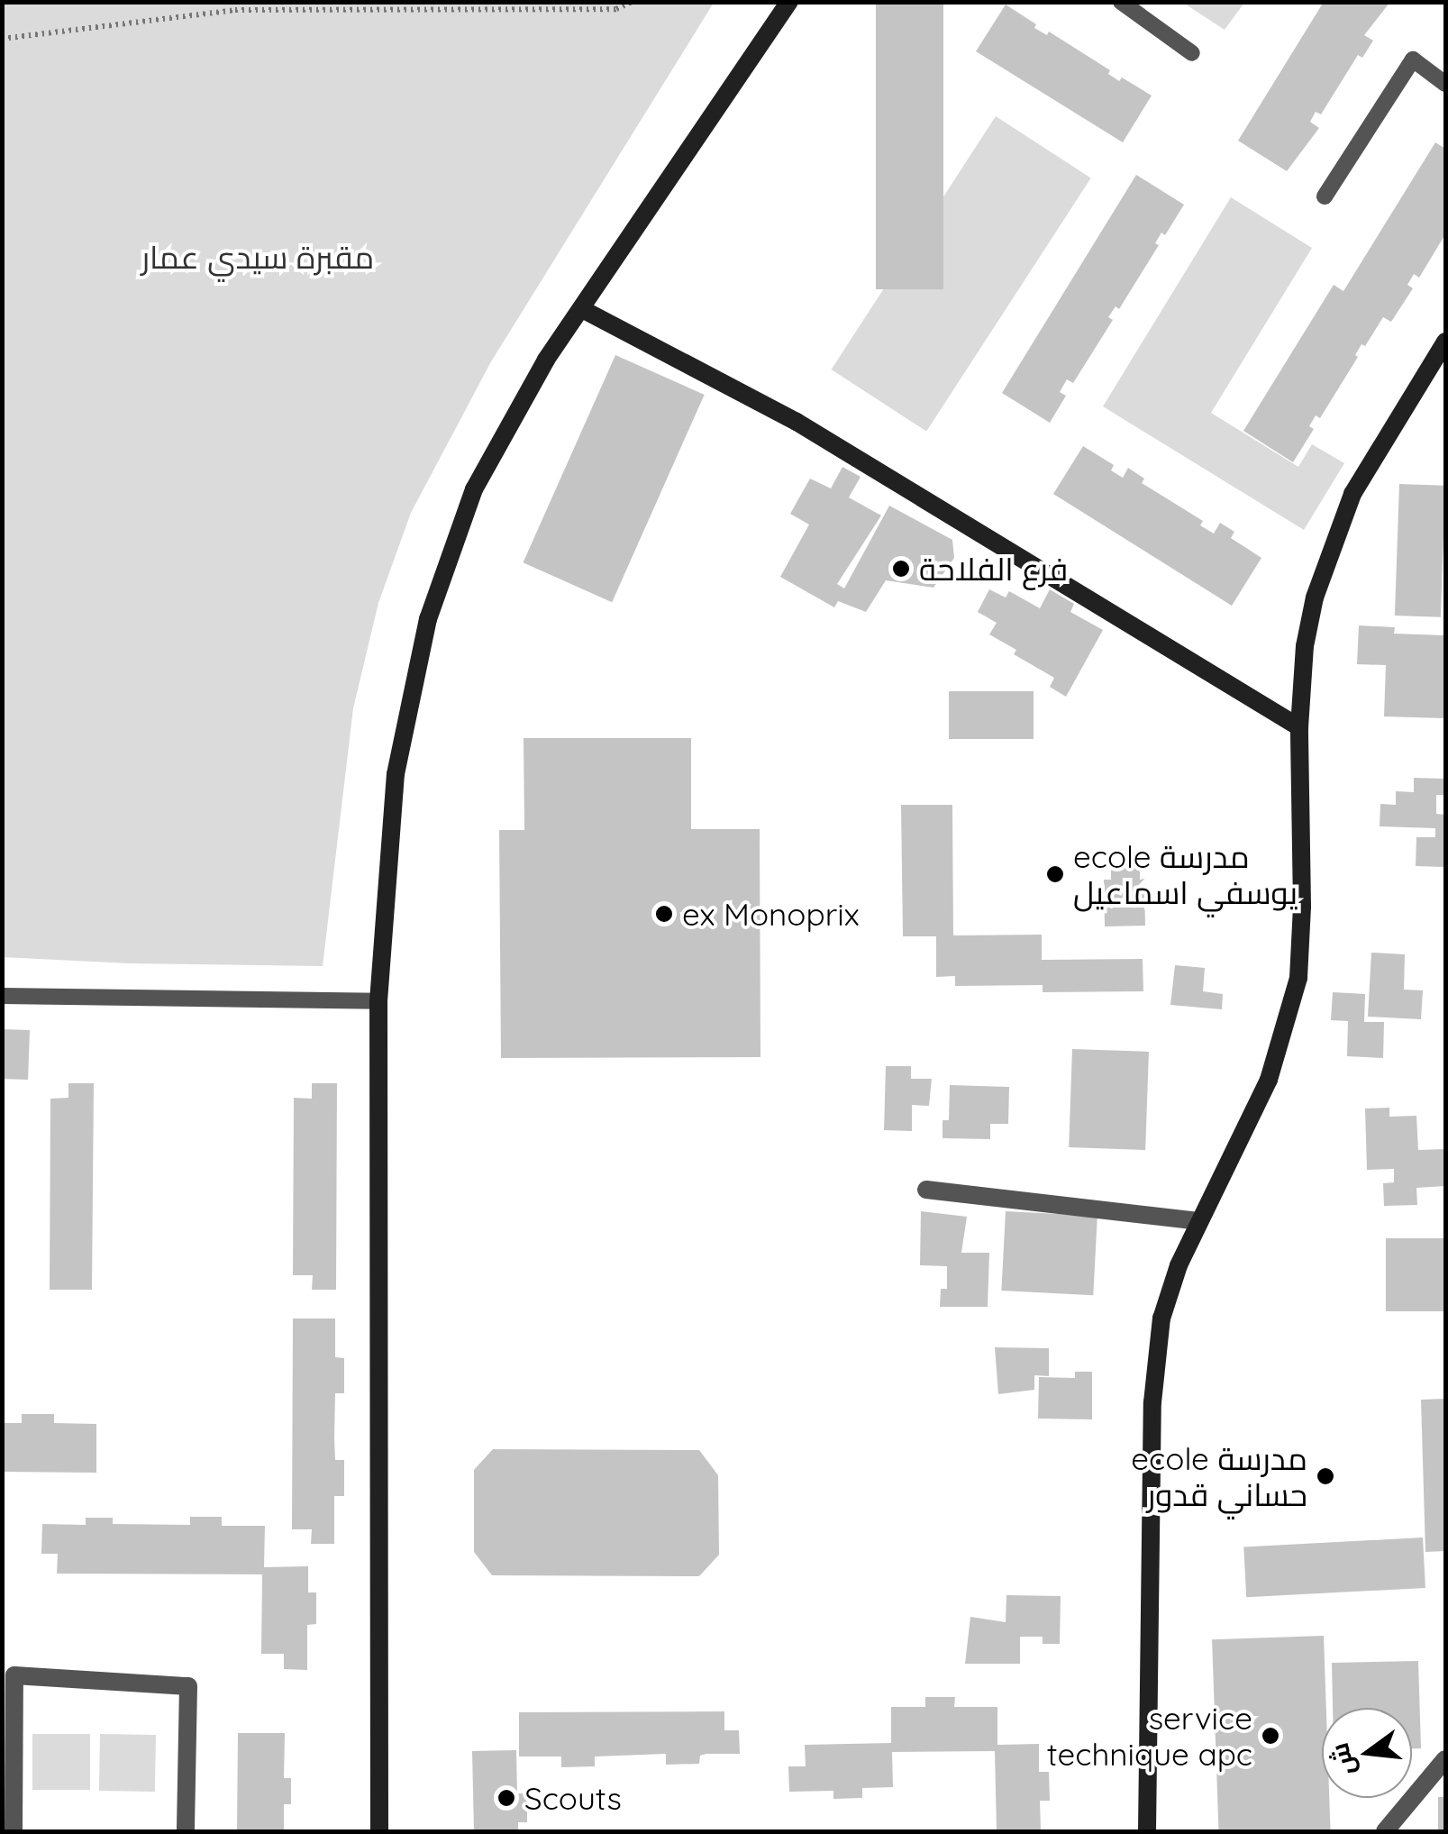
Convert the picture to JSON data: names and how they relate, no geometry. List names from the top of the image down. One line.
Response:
{"parks":["مقبرة سيدي عمار"],"places":["فرع الفلاحة","ecole مدرسة يوسفي اسماعيل","ex Monoprix","ecole مدرسة حساني قدور","service technique apc","Scouts"],"north":"left"}
